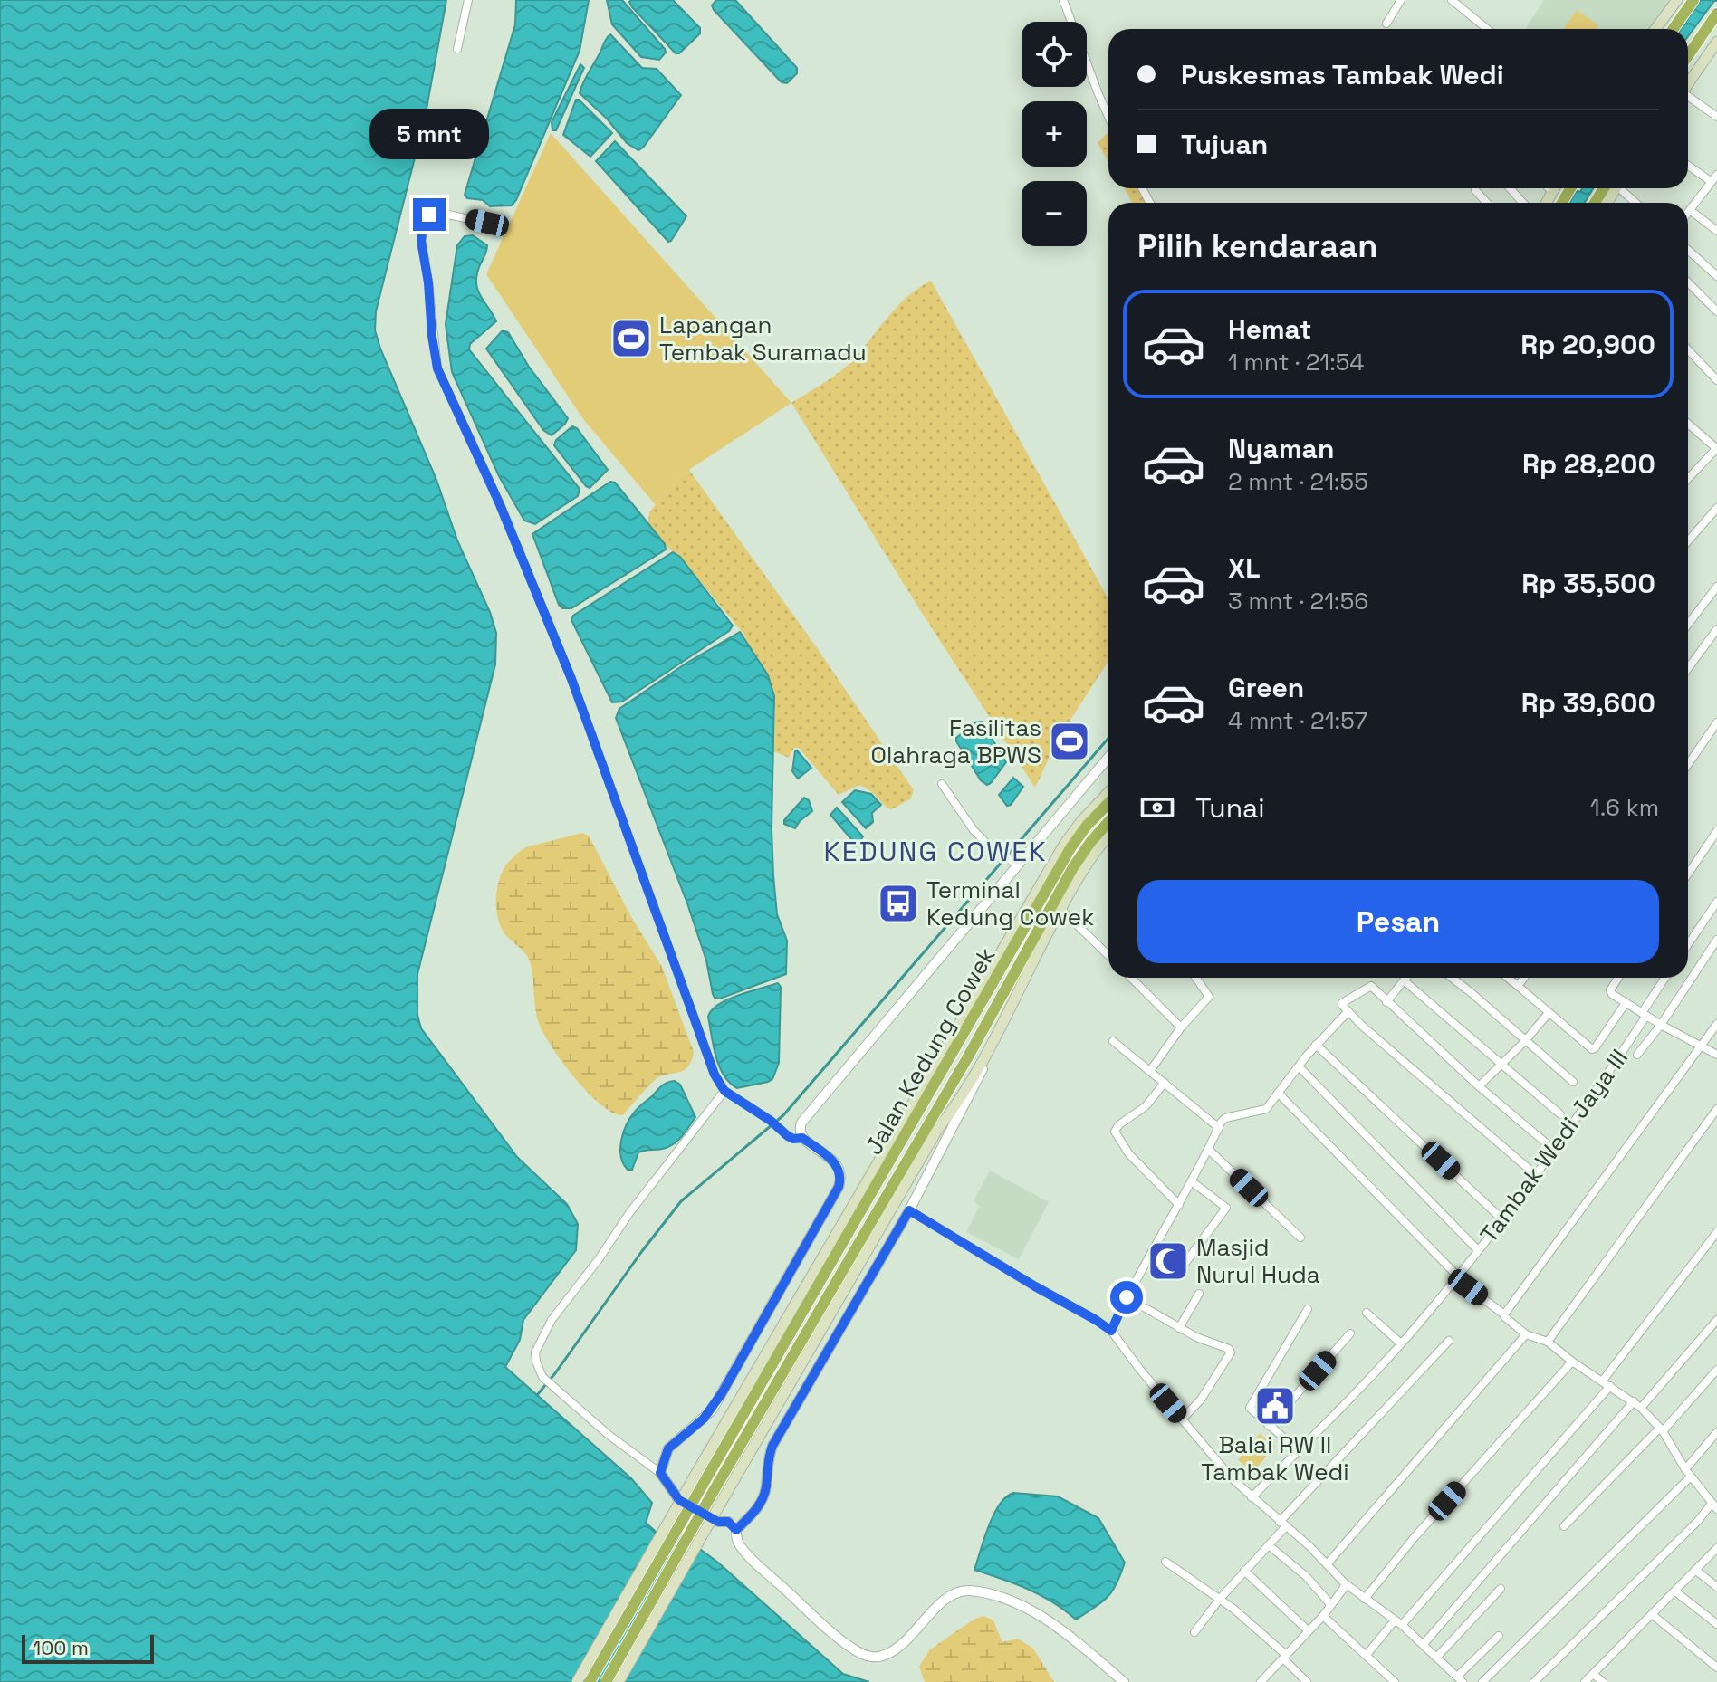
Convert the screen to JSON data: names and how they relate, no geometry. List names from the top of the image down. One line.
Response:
{"streets":{"highway":["Jalan Kedung Cowek"],"street":["Tambak Wedi Jaya III"]},"districts":["KEDUNG COWEK"],"places":{"sports":["Lapangan Tembak Suramadu","Fasilitas Olahraga BPWS"],"bus stop":["Terminal Kedung Cowek"],"mosque":["Masjid Nurul Huda"],"public building":["Balai RW II Tambak Wedi"]},"scale_bar":"100 m","page":{"map_buttons":["+","−"],"banner":["Puskesmas Tambak Wedi","Tujuan"],"bubble":"5 mnt","heading":"Pilih kendaraan","list":[{"name":"Hemat","note":"1 mnt · 21:54","value":"Rp 20,900"},{"name":"Nyaman","note":"2 mnt · 21:55","value":"Rp 28,200"},{"name":"XL","note":"3 mnt · 21:56","value":"Rp 35,500"},{"name":"Green","note":"4 mnt · 21:57","value":"Rp 39,600"}],"pay":["Tunai","1.6 km"],"buttons":"Pesan","scale":"100 m"}}
